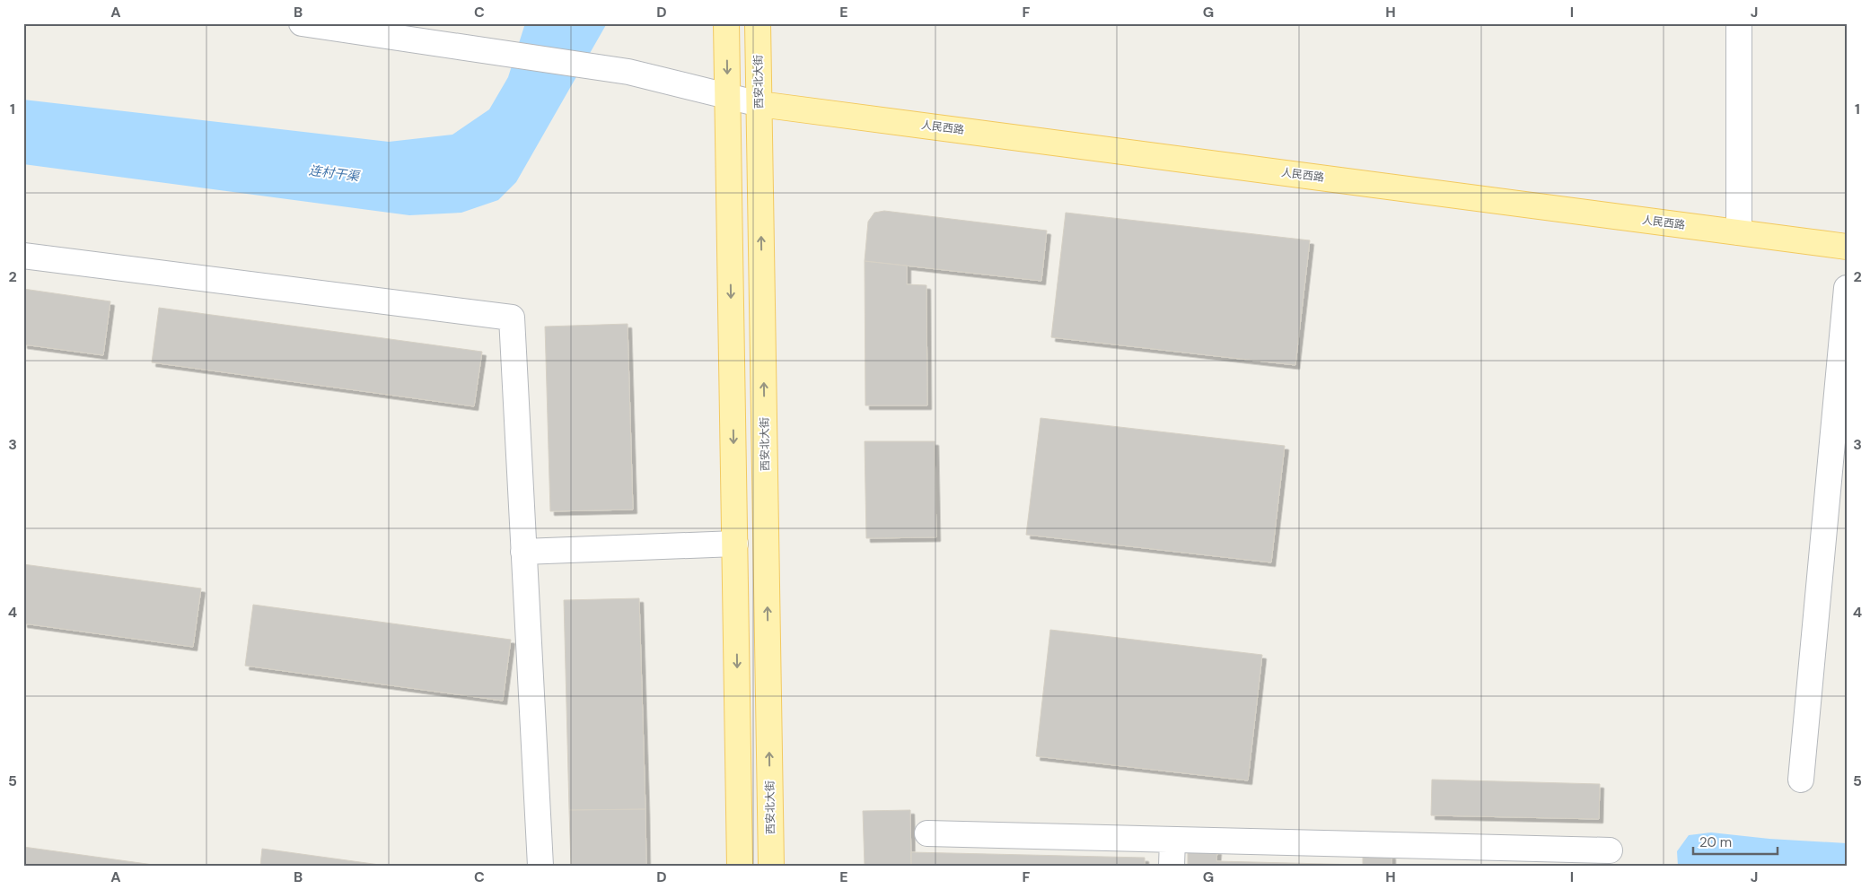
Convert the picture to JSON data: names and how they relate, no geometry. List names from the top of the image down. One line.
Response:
{"streets":{"main road":["西安北大街","人民西路"]},"crossings":[["西安北大街","人民西路"]],"water":["连村干渠"],"scale_bar":"20 m","grid":{"columns":["A","B","C","D","E","F","G","H","I","J"],"rows":["1","2","3","4","5"]}}
